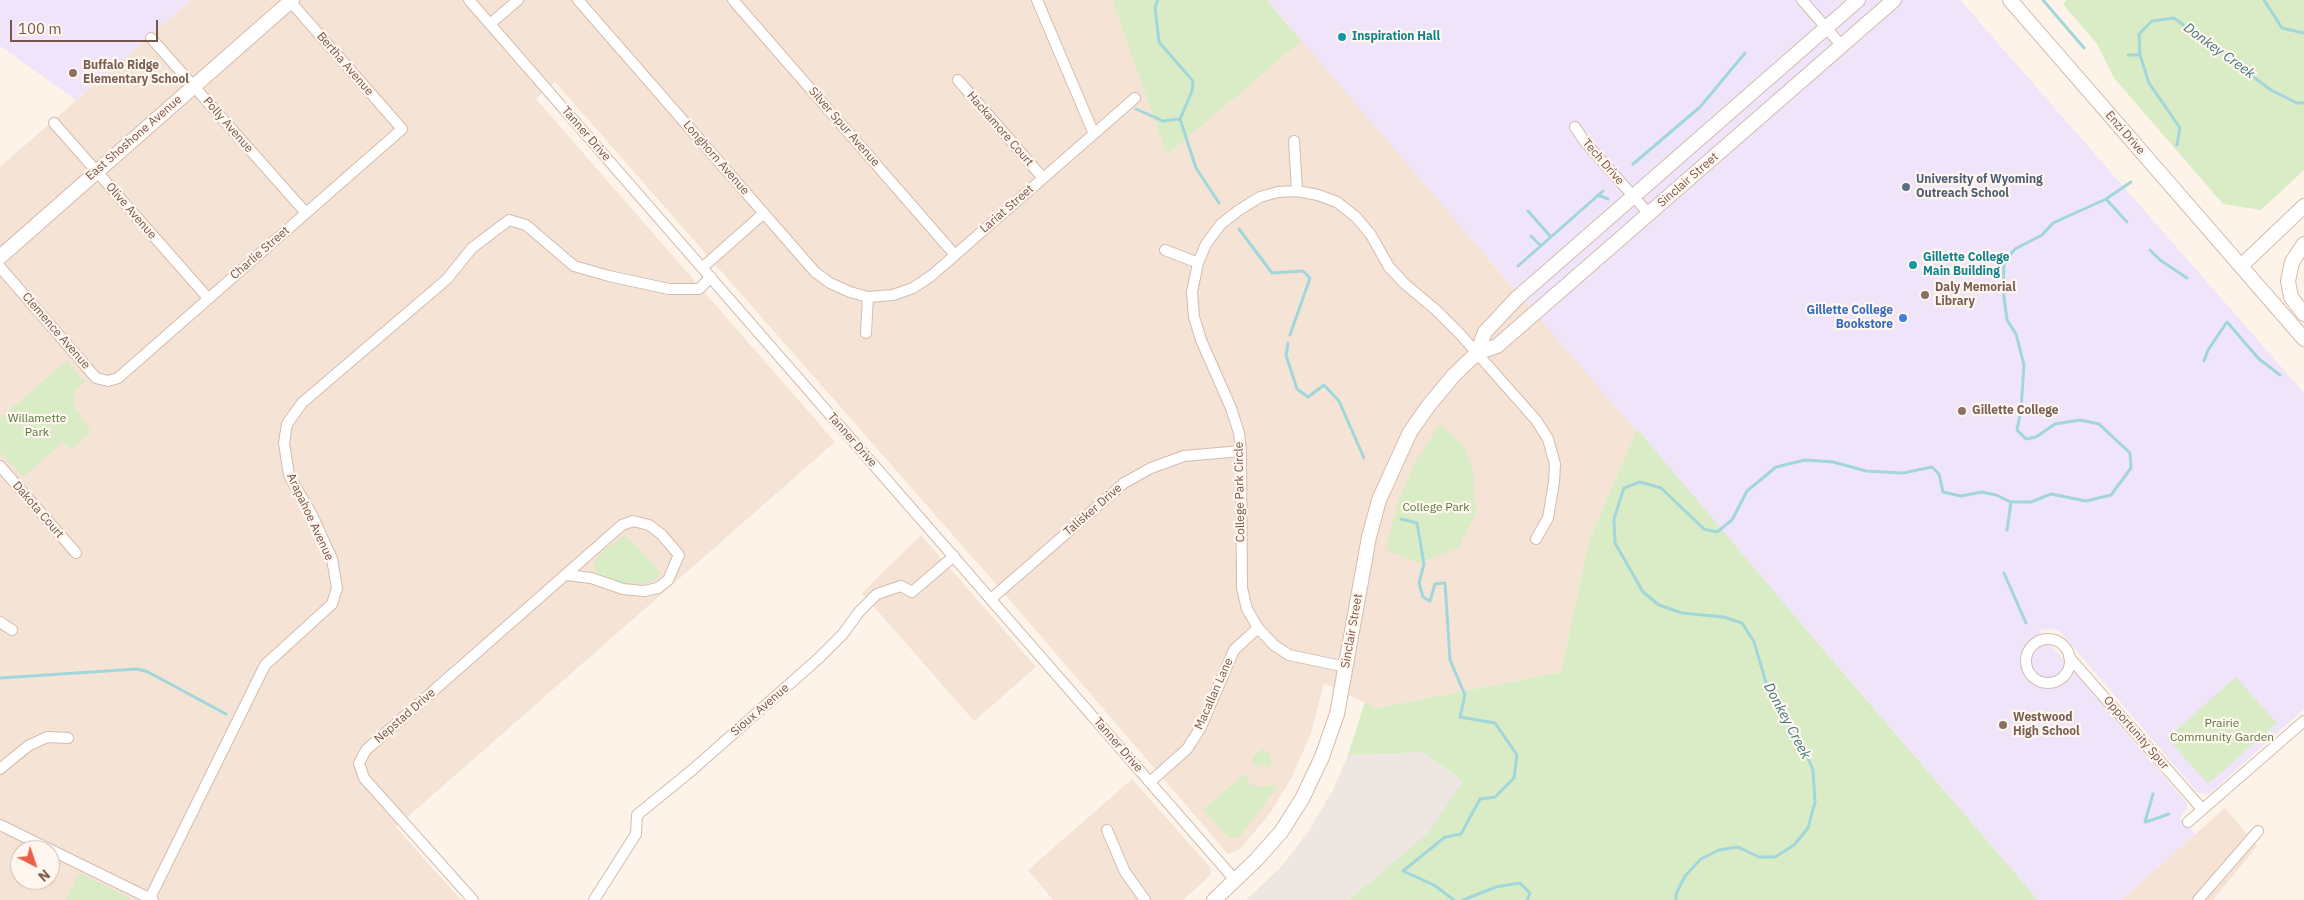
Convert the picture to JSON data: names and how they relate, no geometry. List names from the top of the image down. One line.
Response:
{"streets":{"street":["Bertha Avenue","Polly Avenue","Silver Spur Avenue","Hackamore Court","Enzi Drive","Tanner Drive","East Shoshone Avenue","Longhorn Avenue","Tech Drive","Sinclair Street","Lariat Street","Olive Avenue","Charlie Street","Clemence Avenue","College Park Circle","Dakota Court","Talisker Drive","Arapahoe Avenue","Macallan Lane","Sioux Avenue","Nepstad Drive","Opportunity Spur"]},"crossings":[["Bertha Avenue","East Shoshone Avenue"],["Bertha Avenue","Charlie Street"],["Polly Avenue","East Shoshone Avenue"],["Polly Avenue","Charlie Street"],["Silver Spur Avenue","Lariat Street"],["Hackamore Court","Lariat Street"],["Tanner Drive","Sinclair Street"],["Tanner Drive","Talisker Drive"],["Tanner Drive","Arapahoe Avenue"],["Tanner Drive","Macallan Lane"],["Tanner Drive","Sioux Avenue"],["East Shoshone Avenue","Olive Avenue"],["Longhorn Avenue","Lariat Street"],["Tech Drive","Sinclair Street"],["Sinclair Street","College Park Circle"],["Olive Avenue","Charlie Street"],["Charlie Street","Clemence Avenue"],["College Park Circle","Talisker Drive"],["College Park Circle","Macallan Lane"]],"water":["Donkey Creek"],"parks":["Willamette Park","College Park","Prairie Community Garden"],"places":["Inspiration Hall","Buffalo Ridge Elementary School","University of Wyoming Outreach School","Gillette College Main Building","Daly Memorial Library","Gillette College Bookstore","Gillette College","Westwood High School"],"scale_bar":"100 m","north":"bottom right"}
